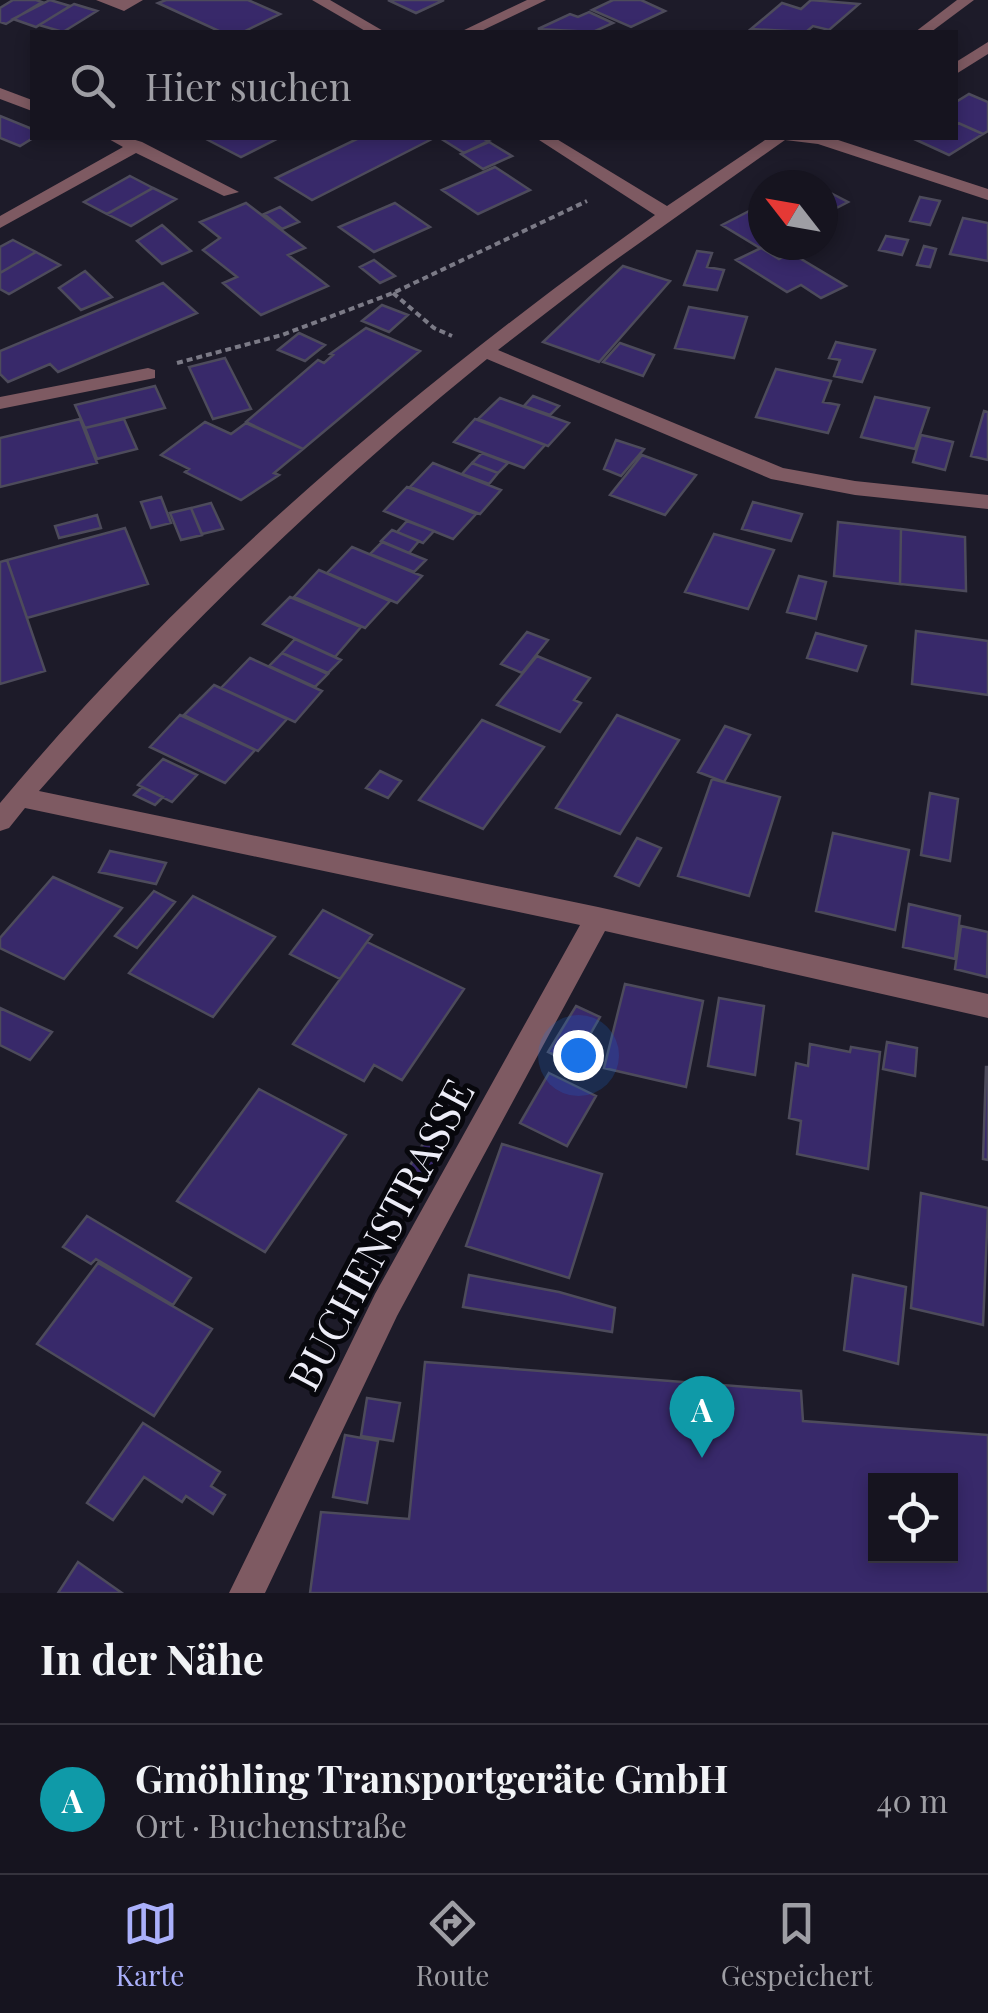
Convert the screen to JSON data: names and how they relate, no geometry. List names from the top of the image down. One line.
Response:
{"streets":{"street":["BUCHENSTRASSE"]},"north":"top left","page":{"search":"Hier suchen","pins":"A","heading":"In der Nähe","list":[{"mark":"A","name":"Gmöhling Transportgeräte GmbH","note":"Ort · Buchenstraße","value":"40 m"}],"nav":["Karte","Route","Gespeichert"]}}
